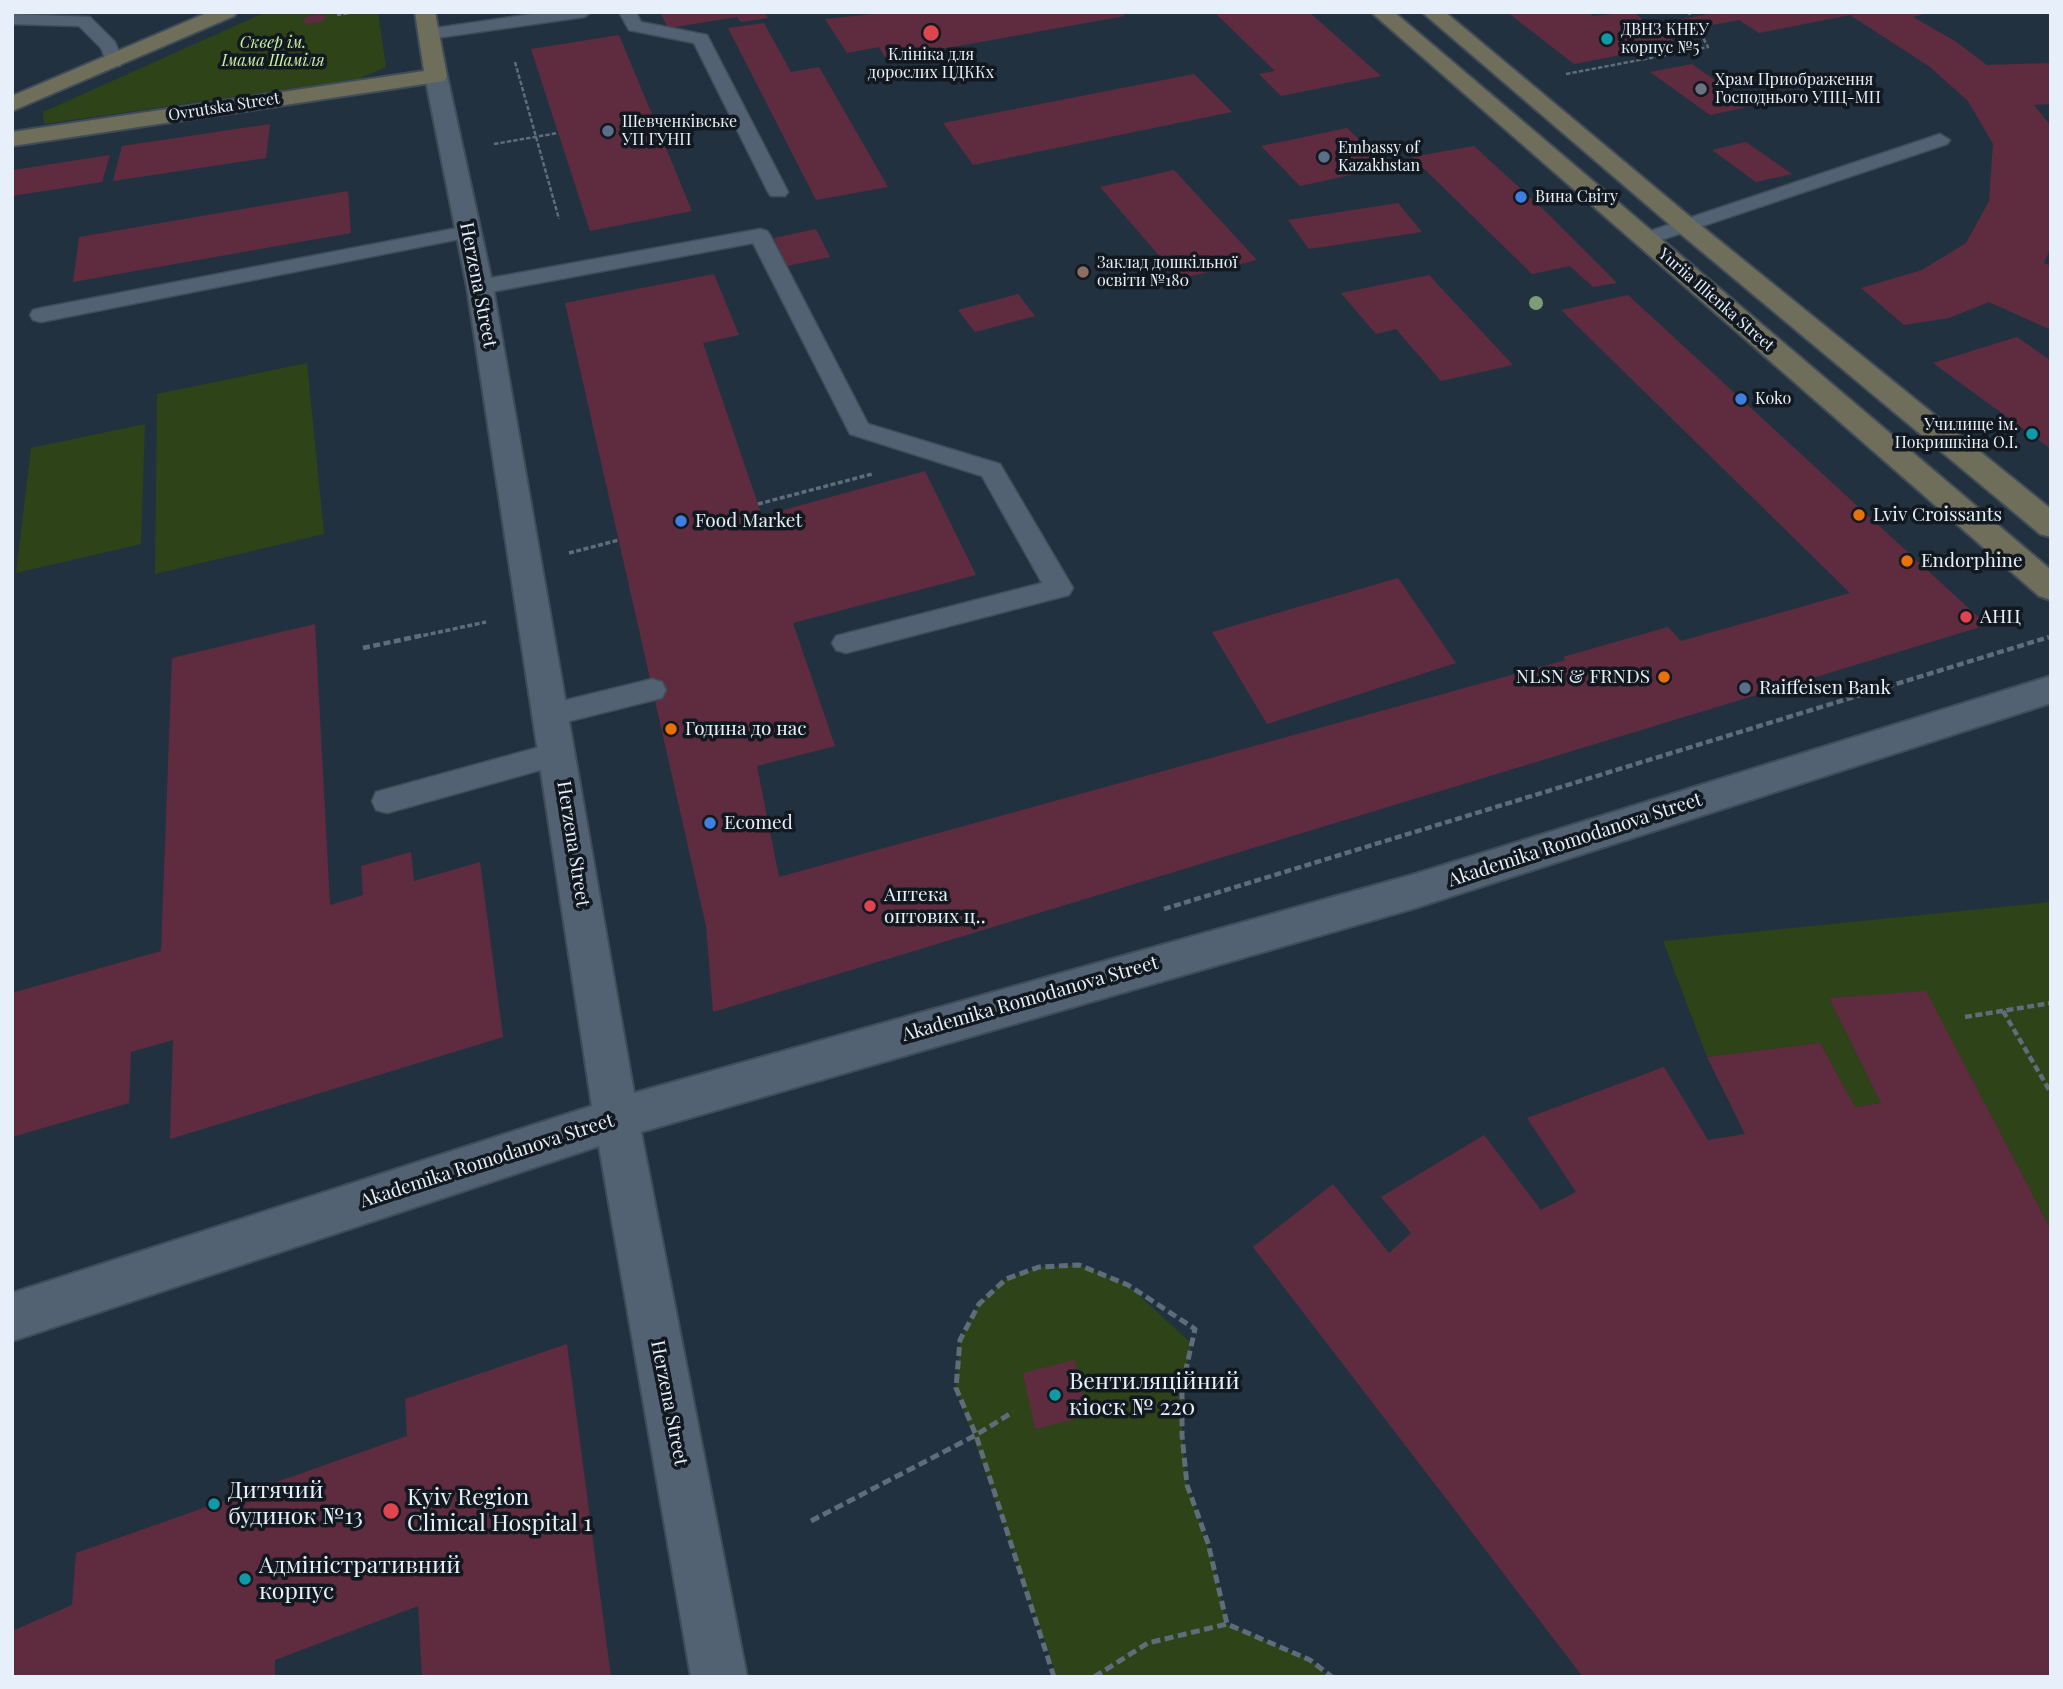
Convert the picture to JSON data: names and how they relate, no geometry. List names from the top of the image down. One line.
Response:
{"streets":{"main road":["Ovrutska Street","Herzena Street","Yuriia Illienka Street"],"street":["Akademika Romodanova Street"]},"crossings":[["Ovrutska Street","Herzena Street"],["Herzena Street","Akademika Romodanova Street"]],"parks":["Сквер ім. Імама Шаміля"],"places":["Клініка для дорослих ЦДККх","ДВНЗ КНЕУ корпус №5","Храм Приображення Господнього УПЦ-МП","Шевченківське УП ГУНП","Embassy of Kazakhstan","Вина Світу","Заклад дошкільної освіти №180","Koko","Училище ім. Покришкіна О.І.","Lviv Croissants","Food Market","Endorphine","АНЦ","NLSN & FRNDS","Raiffeisen Bank","Година до нас","Ecomed","Аптека оптових ц‥","Вентиляційний кіоск № 220","Дитячий будинок №13","Kyiv Region Clinical Hospital 1","Адміністративний корпус"]}
